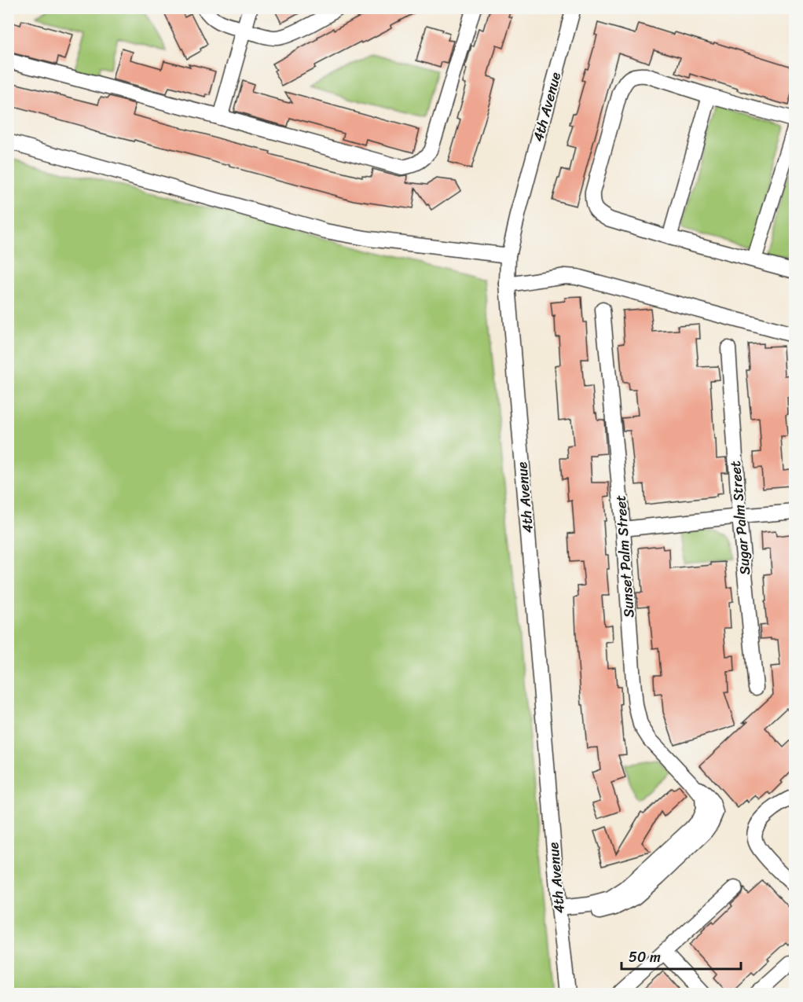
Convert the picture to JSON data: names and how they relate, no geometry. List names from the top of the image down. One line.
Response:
{"streets":{"street":["4th Avenue","Sugar Palm Street","Sunset Palm Street"]},"crossings":[["4th Avenue","Sunset Palm Street"]],"scale_bar":"50 m"}
